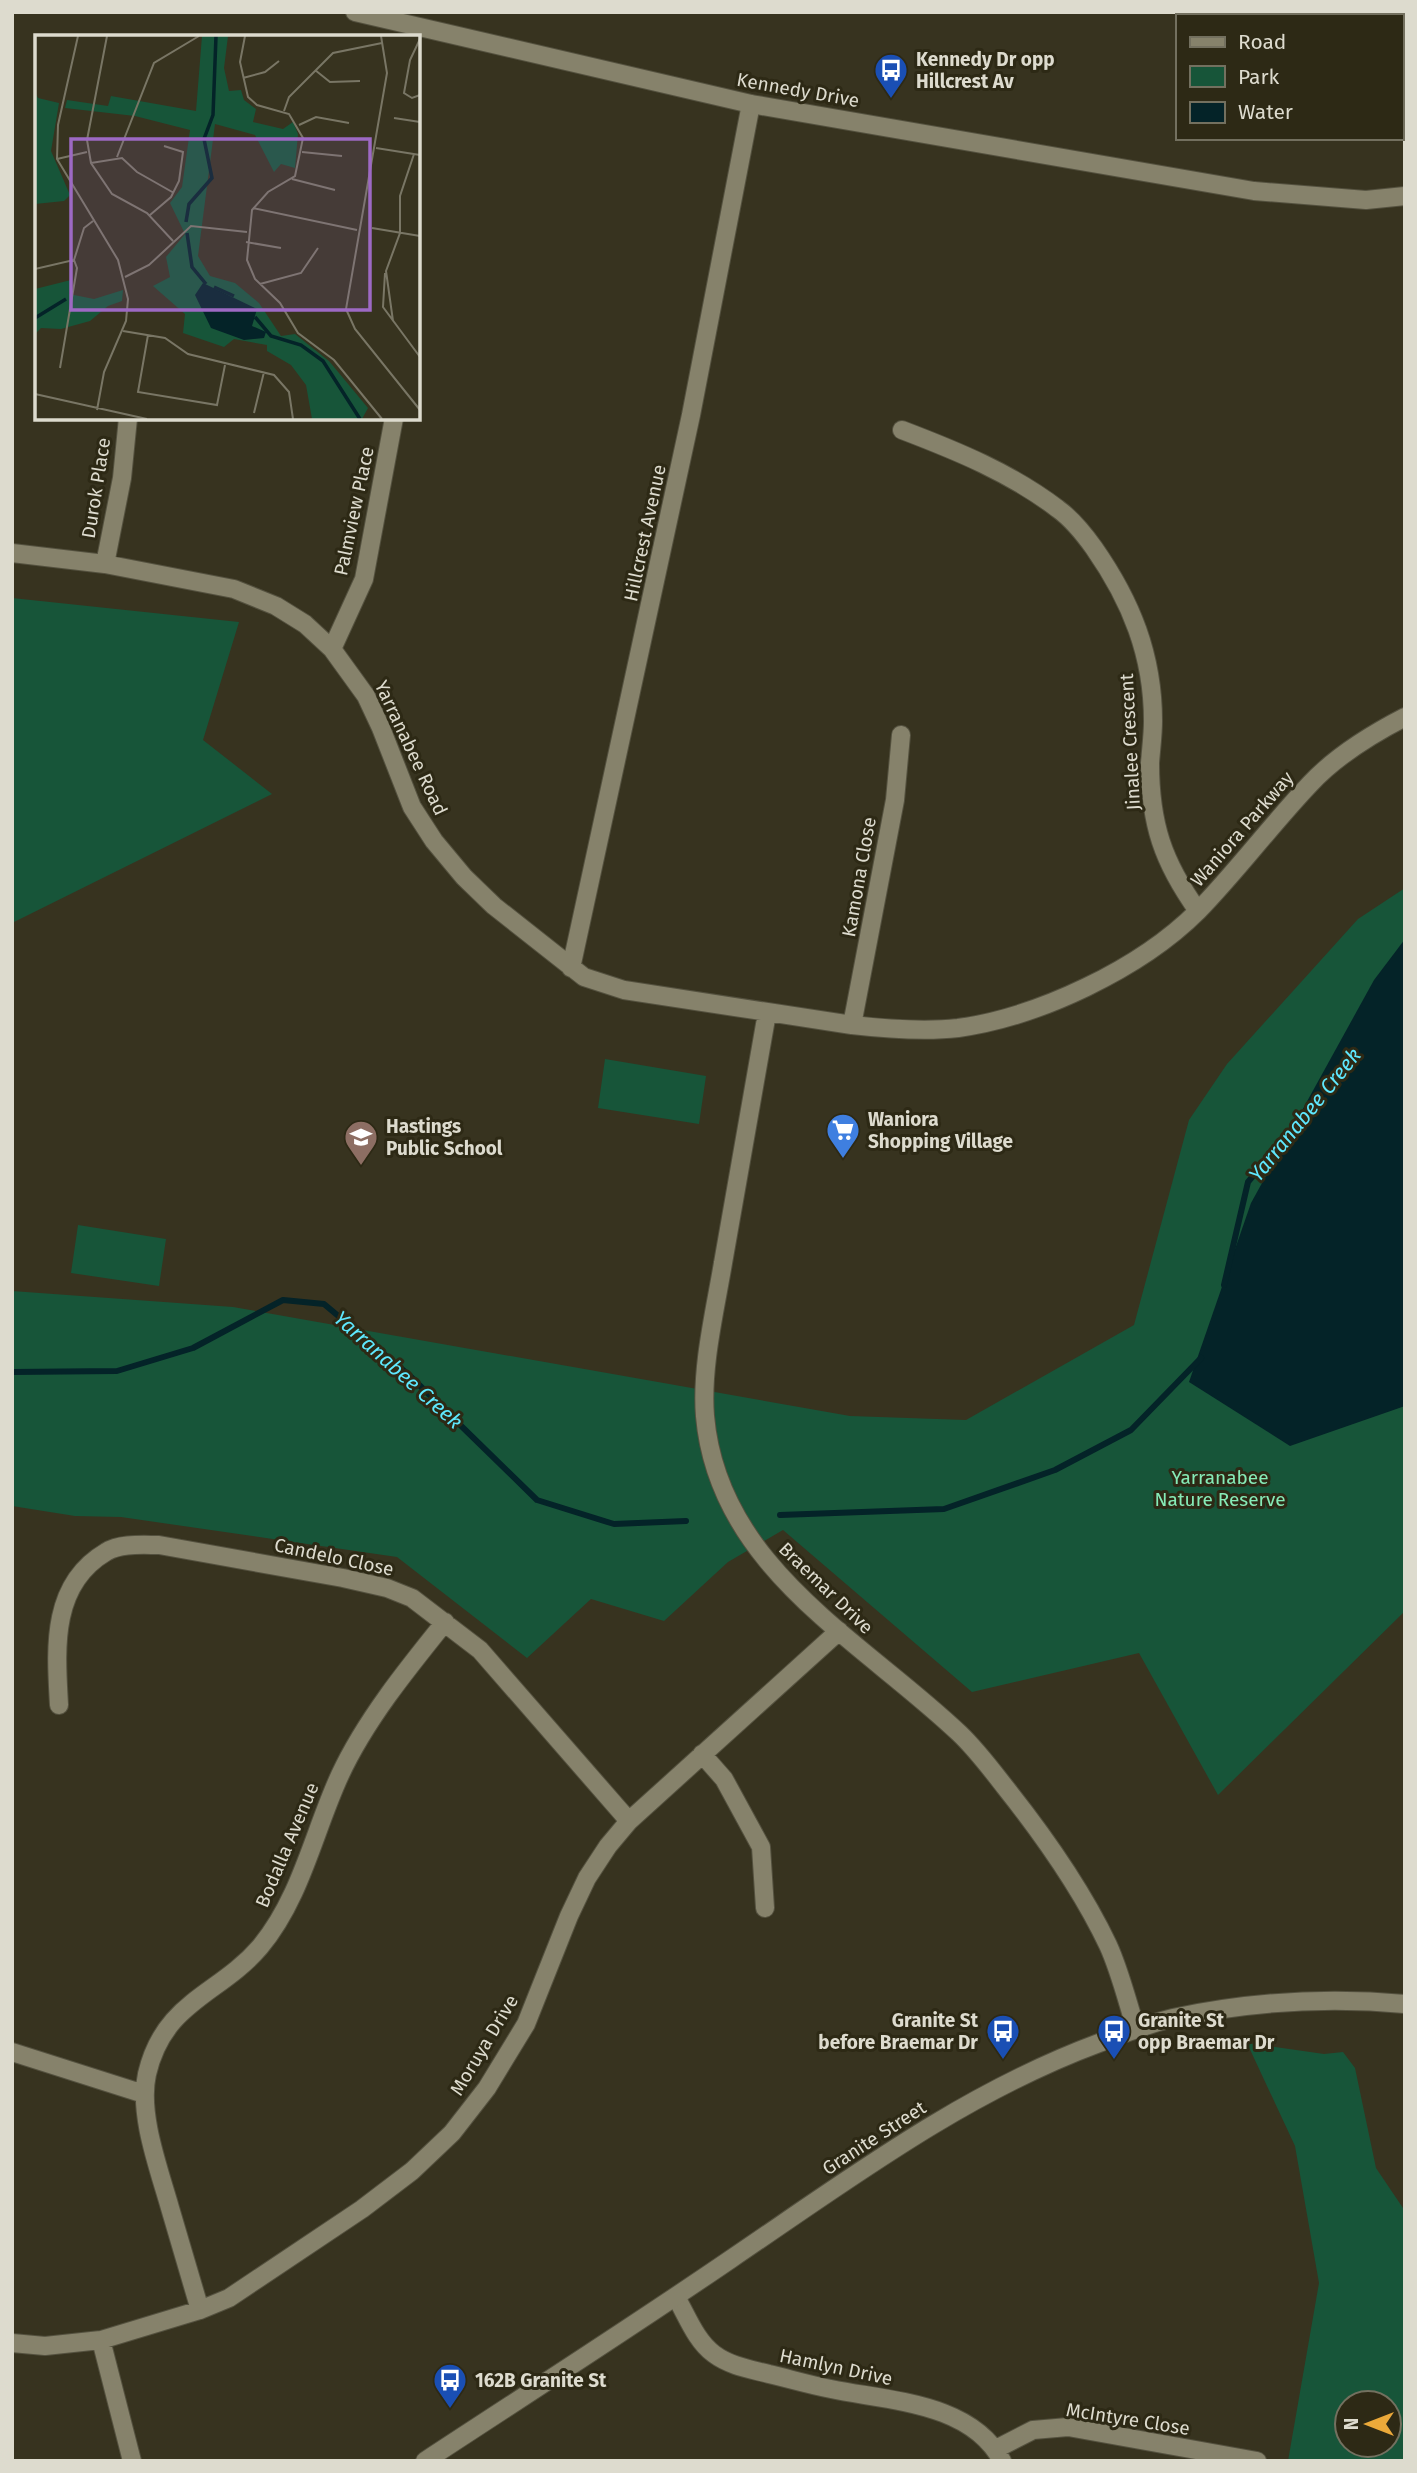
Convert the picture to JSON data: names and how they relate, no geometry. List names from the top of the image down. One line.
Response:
{"streets":{"street":["Kennedy Drive","Durok Place","Palmview Place","Hillcrest Avenue","Jinalee Crescent","Yarranabee Road","Waniora Parkway","Kamona Close","Candelo Close","Braemar Drive","Bodalla Avenue","Moruya Drive","Granite Street","Hamlyn Drive","McIntyre Close"]},"crossings":[["Kennedy Drive","Hillcrest Avenue"],["Durok Place","Yarranabee Road"],["Palmview Place","Yarranabee Road"],["Hillcrest Avenue","Yarranabee Road"],["Jinalee Crescent","Waniora Parkway"],["Yarranabee Road","Waniora Parkway"],["Yarranabee Road","Kamona Close"],["Yarranabee Road","Braemar Drive"],["Candelo Close","Bodalla Avenue"],["Candelo Close","Moruya Drive"],["Braemar Drive","Moruya Drive"],["Braemar Drive","Granite Street"],["Bodalla Avenue","Moruya Drive"],["Granite Street","Hamlyn Drive"],["Hamlyn Drive","McIntyre Close"]],"water":["Yarranabee Creek"],"parks":["Yarranabee Nature Reserve"],"places":{"bus stop":["Kennedy Dr opp Hillcrest Av","Granite St before Braemar Dr","Granite St opp Braemar Dr","162B Granite St"],"supermarket":["Waniora Shopping Village"],"school or university":["Hastings Public School"]},"legend":["Road","Park","Water"],"north":"left"}
